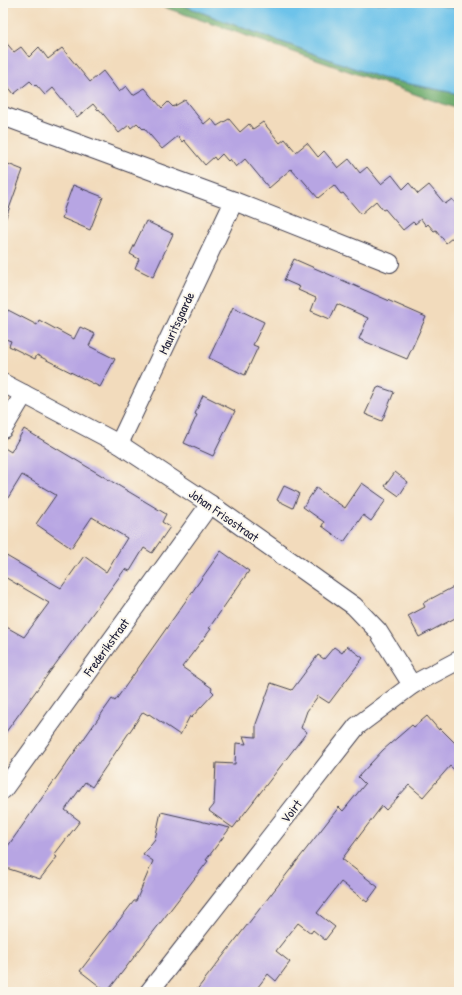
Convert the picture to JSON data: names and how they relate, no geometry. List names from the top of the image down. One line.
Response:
{"streets":{"street":["Mauritsgaarde","Johan Frisostraat","Frederikstraat","Voirt"]},"crossings":[["Mauritsgaarde","Johan Frisostraat"],["Johan Frisostraat","Frederikstraat"],["Johan Frisostraat","Voirt"]]}
